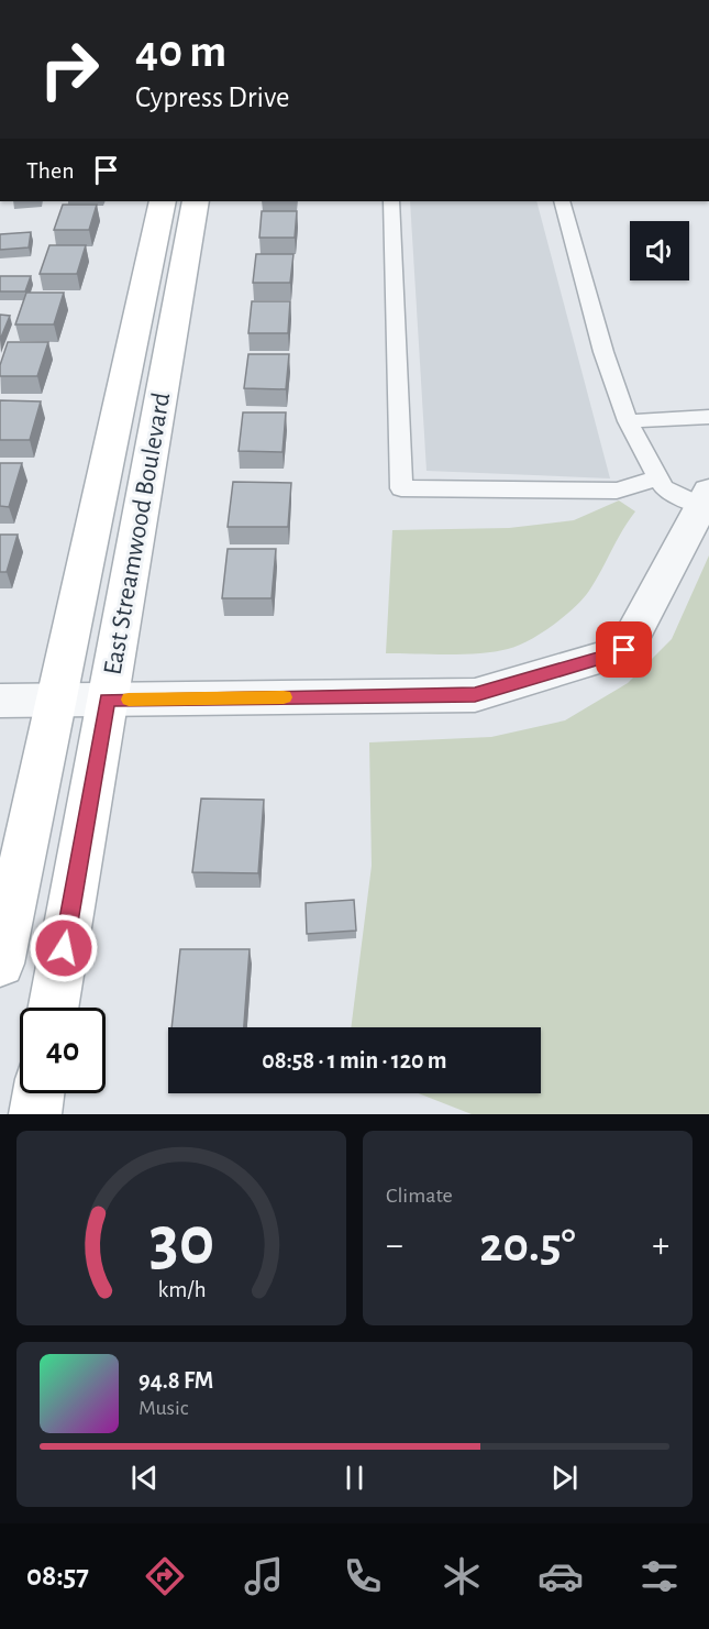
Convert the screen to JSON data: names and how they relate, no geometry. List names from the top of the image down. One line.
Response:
{"streets":{"street":["East Streamwood Boulevard"]},"page":{"turn":["40 m","Cypress Drive"],"then":"Then","limit":"40","trip":"08:58 · 1 min · 120 m","tile":"Climate","heat":["−","20.5°","+"],"song":["94.8 FM","Music"],"tabs":"08:57","gauge":["30","km/h"]}}
